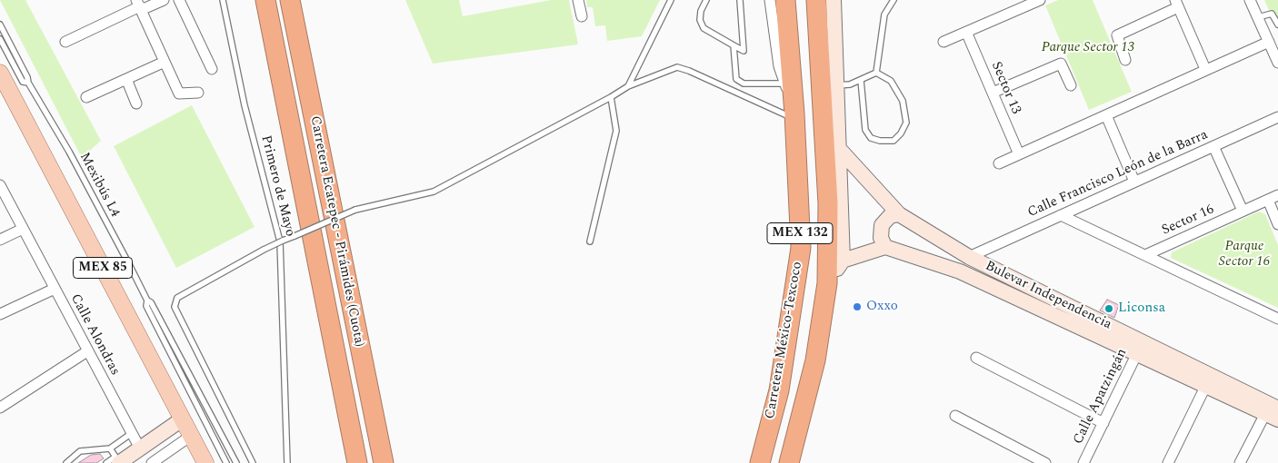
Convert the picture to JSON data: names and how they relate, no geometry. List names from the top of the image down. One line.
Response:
{"streets":{"highway":["Carretera Ecatepec - Pirámides (Cuota)","MEX 132","Carretera México-Texcoco"],"main road":["MEX 85"],"street":["Sector 13","Calle Francisco León de la Barra","Sector 16","Bulevar Independencia","Calle Alondras","Calle Apatzingán"],"lane":["Mexibús L4","Primero de Mayo"]},"crossings":[["Calle Francisco León de la Barra","Bulevar Independencia"],["Bulevar Independencia","Calle Apatzingán"]],"parks":["Parque Sector 13","Parque Sector 16"],"places":["Oxxo","Liconsa"]}
